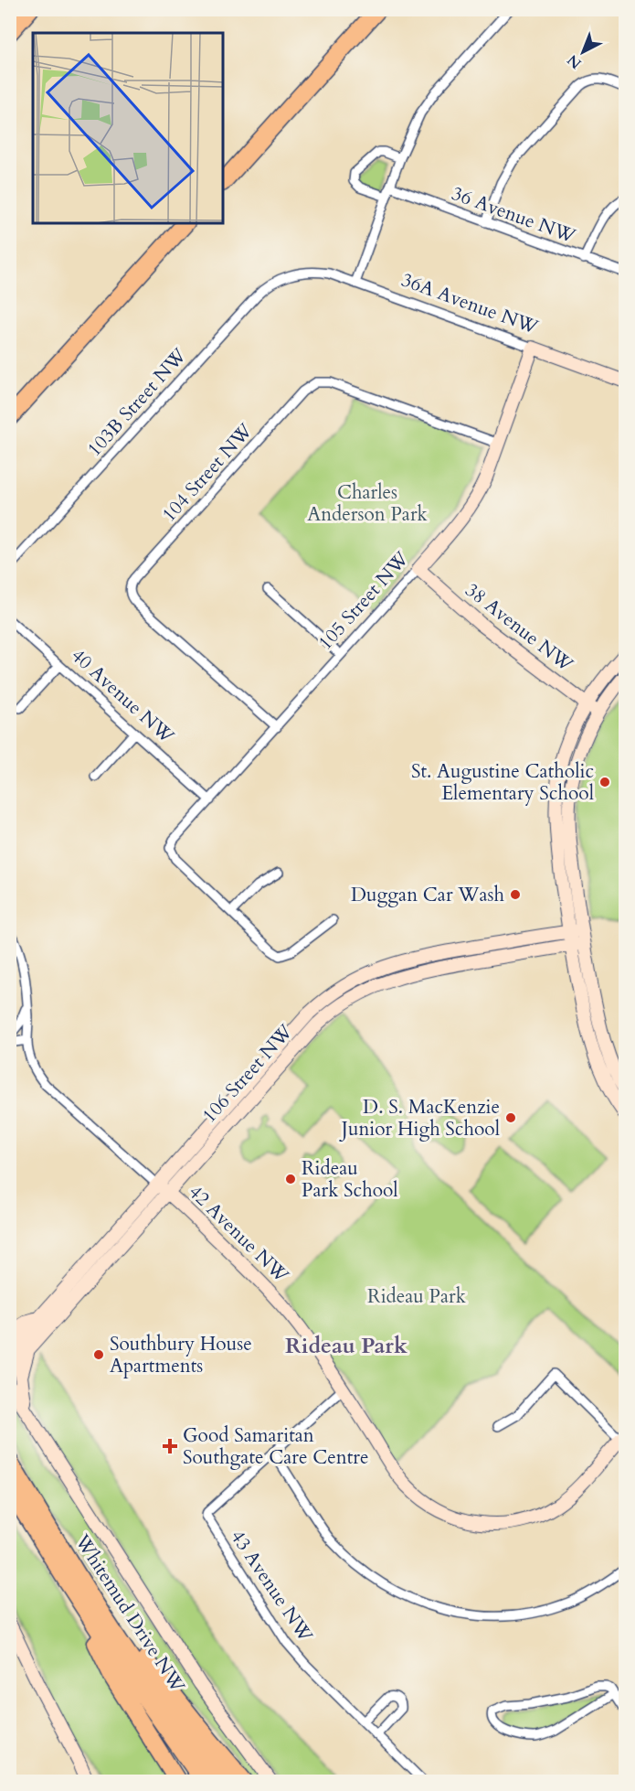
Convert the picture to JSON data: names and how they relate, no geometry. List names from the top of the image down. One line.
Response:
{"streets":{"highway":["Whitemud Drive NW"],"street":["36 Avenue NW","36A Avenue NW","103B Street NW","104 Street NW","105 Street NW","38 Avenue NW","40 Avenue NW","106 Street NW","42 Avenue NW","43 Avenue NW"]},"crossings":[["36A Avenue NW","103B Street NW"],["36A Avenue NW","105 Street NW"],["104 Street NW","105 Street NW"],["105 Street NW","38 Avenue NW"],["105 Street NW","40 Avenue NW"],["106 Street NW","42 Avenue NW"]],"districts":["Rideau Park"],"parks":["Charles Anderson Park","Rideau Park"],"places":{"other":["St. Augustine Catholic Elementary School","Duggan Car Wash","D. S. MacKenzie Junior High School","Rideau Park School","Southbury House Apartments"],"health":["Good Samaritan Southgate Care Centre"]},"north":"bottom left"}
